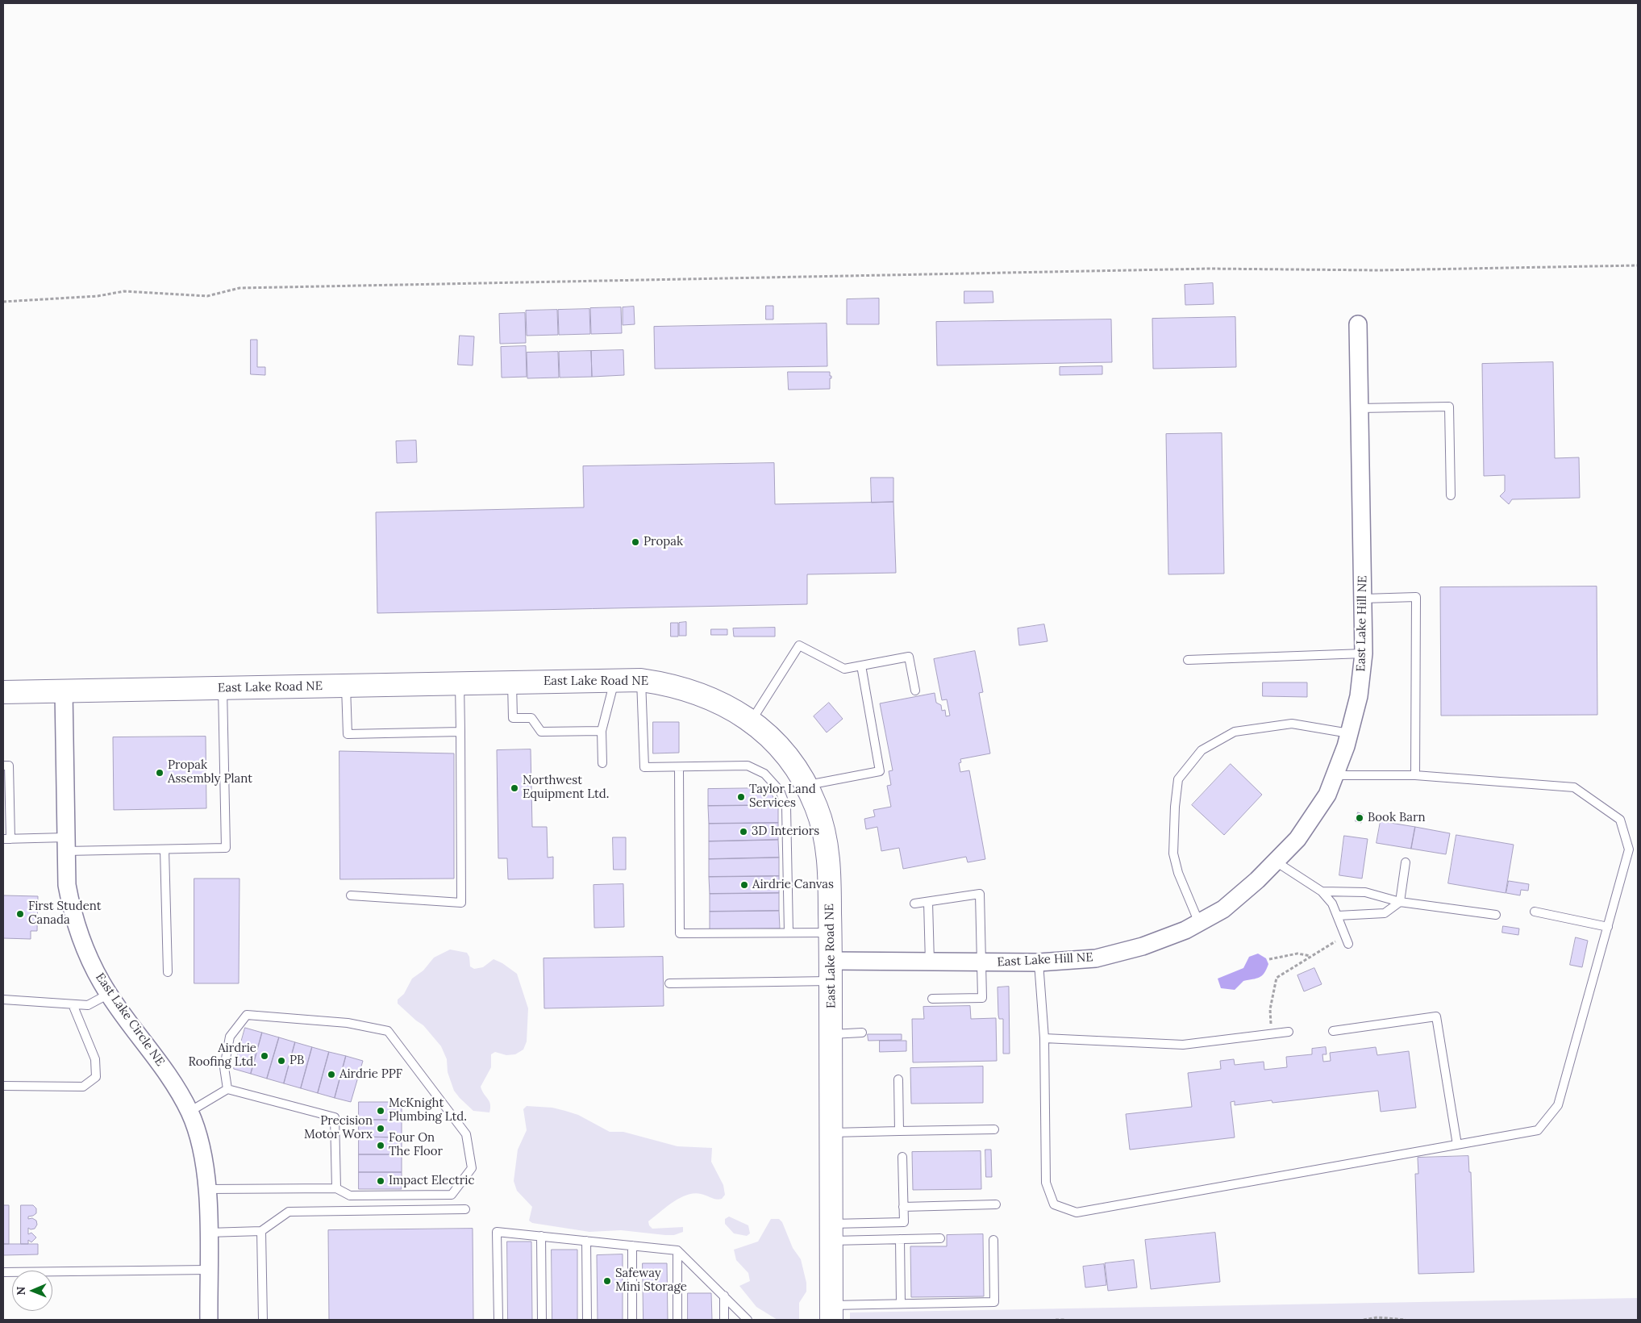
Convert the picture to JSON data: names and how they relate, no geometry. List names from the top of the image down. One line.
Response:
{"streets":{"street":["East Lake Hill NE","East Lake Road NE","East Lake Circle NE"]},"crossings":[["East Lake Hill NE","East Lake Road NE"],["East Lake Road NE","East Lake Circle NE"]],"places":["Propak","Propak Assembly Plant","Northwest Equipment Ltd.","Taylor Land Services","Book Barn","3D Interiors","Airdrie Canvas","First Student Canada","Airdrie Roofing Ltd.","PB","Airdrie PPF","McKnight Plumbing Ltd.","Precision Motor Worx","Four On The Floor","Impact Electric","Safeway Mini Storage"],"north":"left"}
